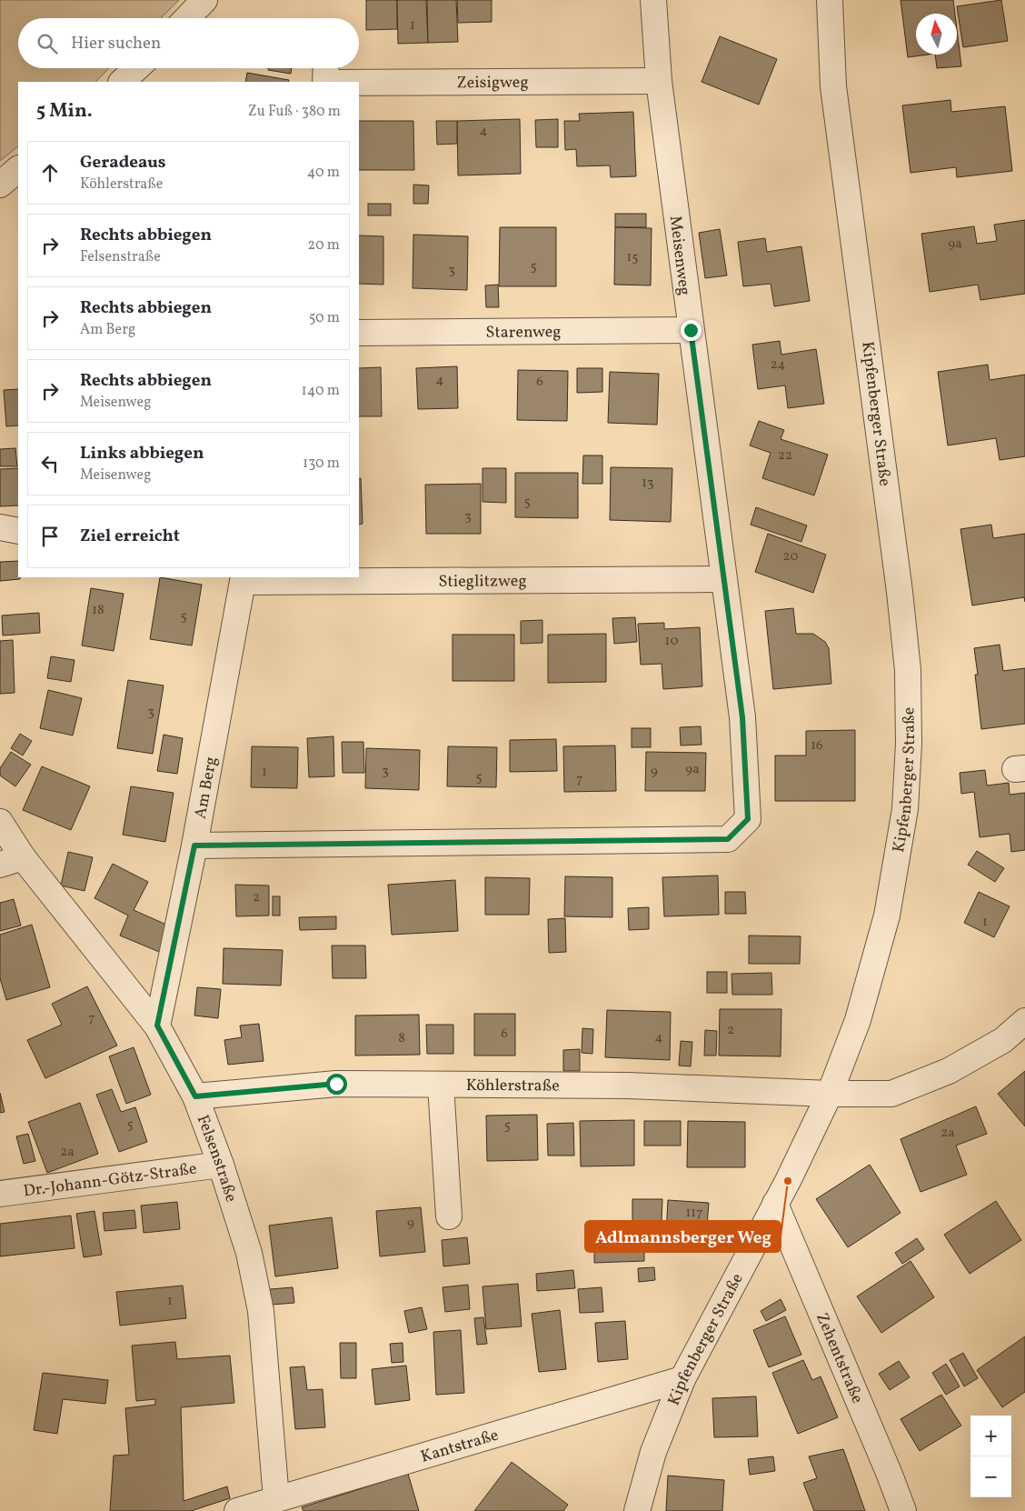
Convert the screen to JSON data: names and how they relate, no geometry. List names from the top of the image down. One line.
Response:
{"streets":{"street":["Zeisigweg","Meisenweg","Starenweg","Kipfenberger Straße","Stieglitzweg","Am Berg","Köhlerstraße","Felsenstraße","Dr.-Johann-Götz-Straße","Zehentstraße","Kantstraße"]},"crossings":[["Zeisigweg","Meisenweg"],["Meisenweg","Starenweg"],["Meisenweg","Stieglitzweg"],["Meisenweg","Am Berg"],["Kipfenberger Straße","Köhlerstraße"],["Kipfenberger Straße","Zehentstraße"],["Kipfenberger Straße","Kantstraße"],["Stieglitzweg","Am Berg"],["Am Berg","Felsenstraße"],["Köhlerstraße","Felsenstraße"],["Felsenstraße","Dr.-Johann-Götz-Straße"],["Felsenstraße","Kantstraße"]],"places":["Adlmannsberger Weg"],"house_numbers":["1","4","9a","15","5","3","24","4","6","22","13","5","3","20","18","5","10","3","16","9a","3","9","1","5","7","2","1","7","2","6","4","8","5","5","2a","2a","117","9","1"],"north":"top","page":{"search":"Hier suchen","heading":["5 Min.","Zu Fuß · 380 m"],"list":[["Geradeaus","Köhlerstraße","40 m"],["Rechts abbiegen","Felsenstraße","20 m"],["Rechts abbiegen","Am Berg","50 m"],["Rechts abbiegen","Meisenweg","140 m"],["Links abbiegen","Meisenweg","130 m"],"Ziel erreicht"],"map_buttons":["+","−"]}}
